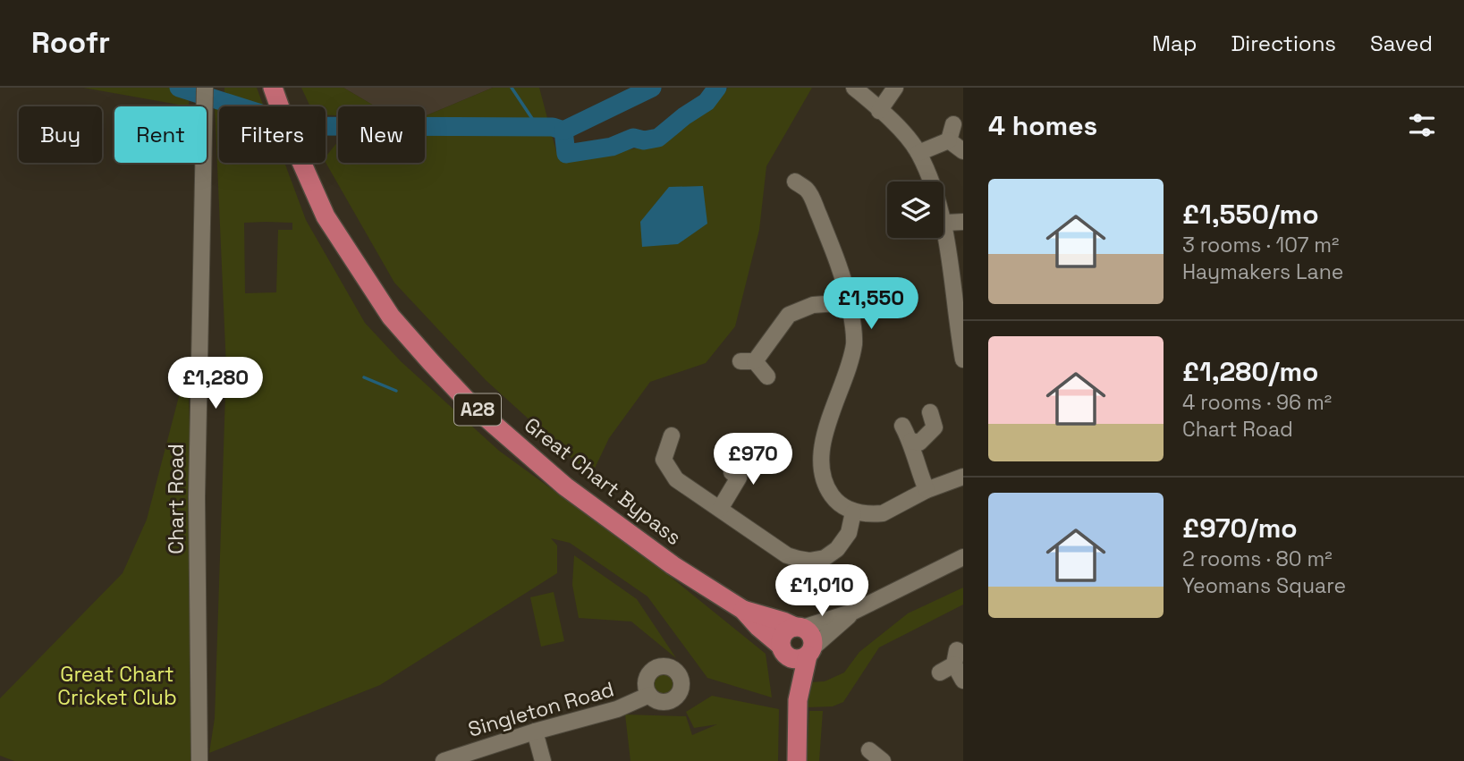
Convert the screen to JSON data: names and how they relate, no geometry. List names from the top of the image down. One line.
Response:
{"streets":{"main road":["A28","Great Chart Bypass"],"street":["Chart Road","Singleton Road"]},"parks":["Great Chart Cricket Club"],"page":{"header":"Roofr","nav":["Map","Directions","Saved"],"heading":"4 homes","chip":["Buy","Rent","Filters","New"],"list":[{"name":"£1,550/mo","note":"3 rooms · 107 m² · Haymakers Lane"},{"name":"£1,280/mo","note":"4 rooms · 96 m² · Chart Road"},{"name":"£970/mo","note":"2 rooms · 80 m² · Yeomans Square"}],"price":["£1,550","£1,280","£970","£1,010"]}}
